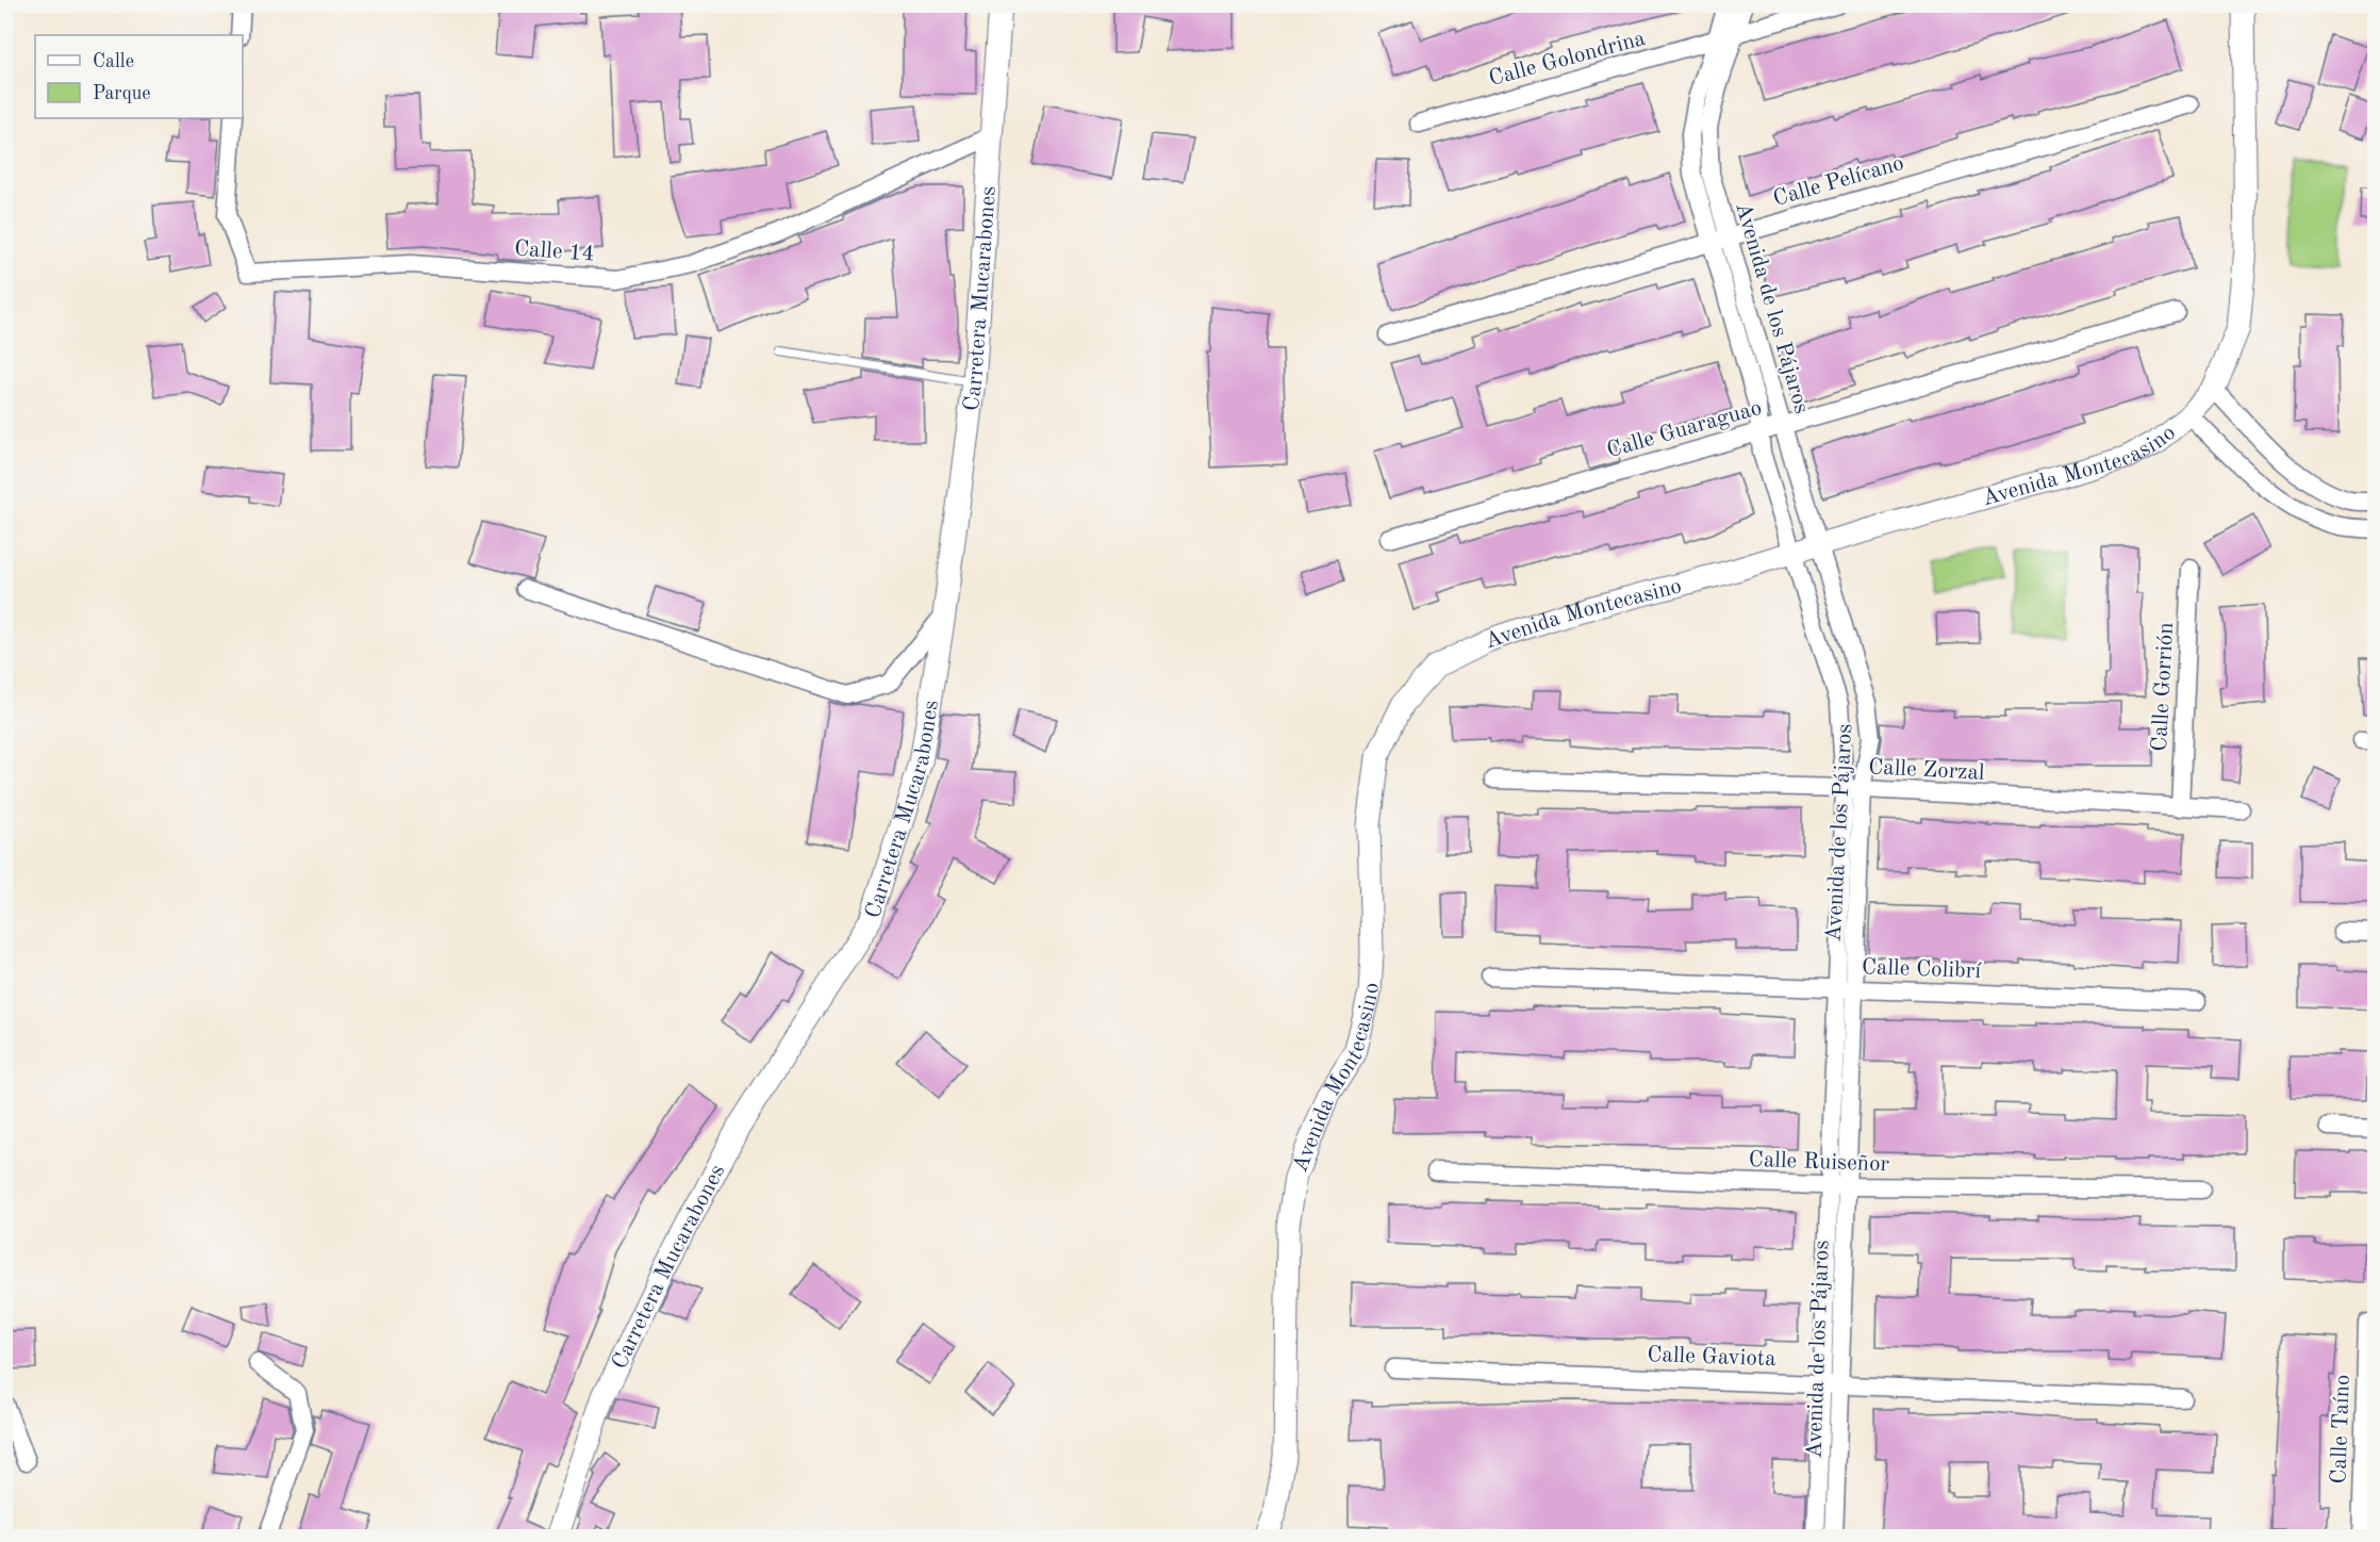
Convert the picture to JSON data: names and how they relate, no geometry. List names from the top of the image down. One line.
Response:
{"streets":{"street":["Calle Golondrina","Calle Pelícano","Calle 14","Carretera Mucarabones","Avenida de los Pájaros","Calle Guaraguao","Avenida Montecasino","Calle Gorrión","Calle Zorzal","Calle Colibrí","Calle Ruiseñor","Calle Gaviota","Calle Taíno"]},"crossings":[["Calle Golondrina","Avenida de los Pájaros"],["Calle Pelícano","Avenida de los Pájaros"],["Calle 14","Carretera Mucarabones"],["Avenida de los Pájaros","Calle Guaraguao"],["Avenida de los Pájaros","Avenida Montecasino"],["Avenida de los Pájaros","Calle Zorzal"],["Avenida de los Pájaros","Calle Colibrí"],["Avenida de los Pájaros","Calle Ruiseñor"],["Avenida de los Pájaros","Calle Gaviota"],["Calle Gorrión","Calle Zorzal"]],"legend":["Calle","Parque"]}
